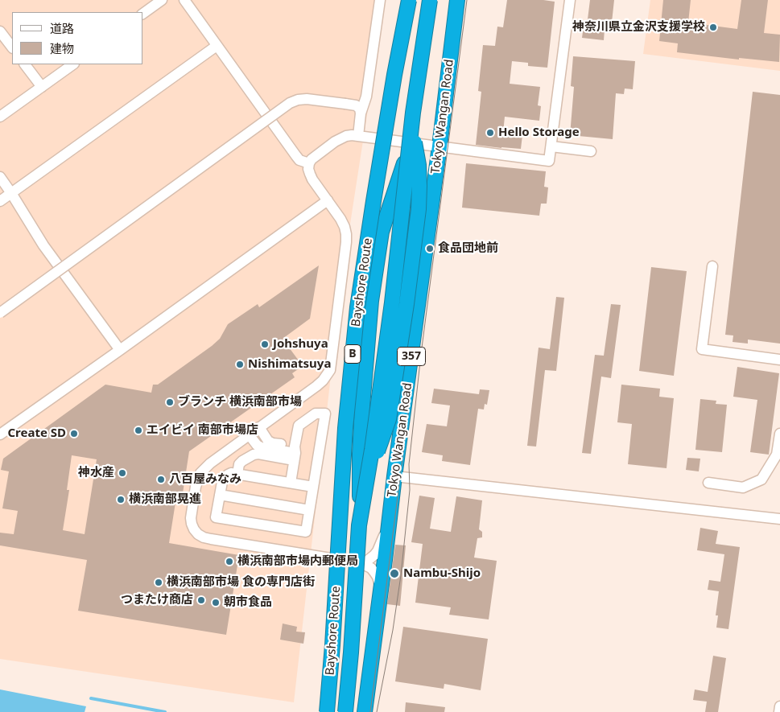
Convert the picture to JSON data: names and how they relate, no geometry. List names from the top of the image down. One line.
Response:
{"streets":{"highway":["Tokyo Wangan Road","Bayshore Route","B","357"]},"places":["神奈川県立金沢支援学校","Hello Storage","食品団地前","Johshuya","Nishimatsuya","ブランチ 横浜南部市場","エイビイ 南部市場店","Create SD","神水産","八百屋みなみ","横浜南部晃進","横浜南部市場内郵便局","Nambu-Shijo","横浜南部市場 食の専門店街","つまたけ商店","朝市食品"],"legend":["道路","建物"]}
